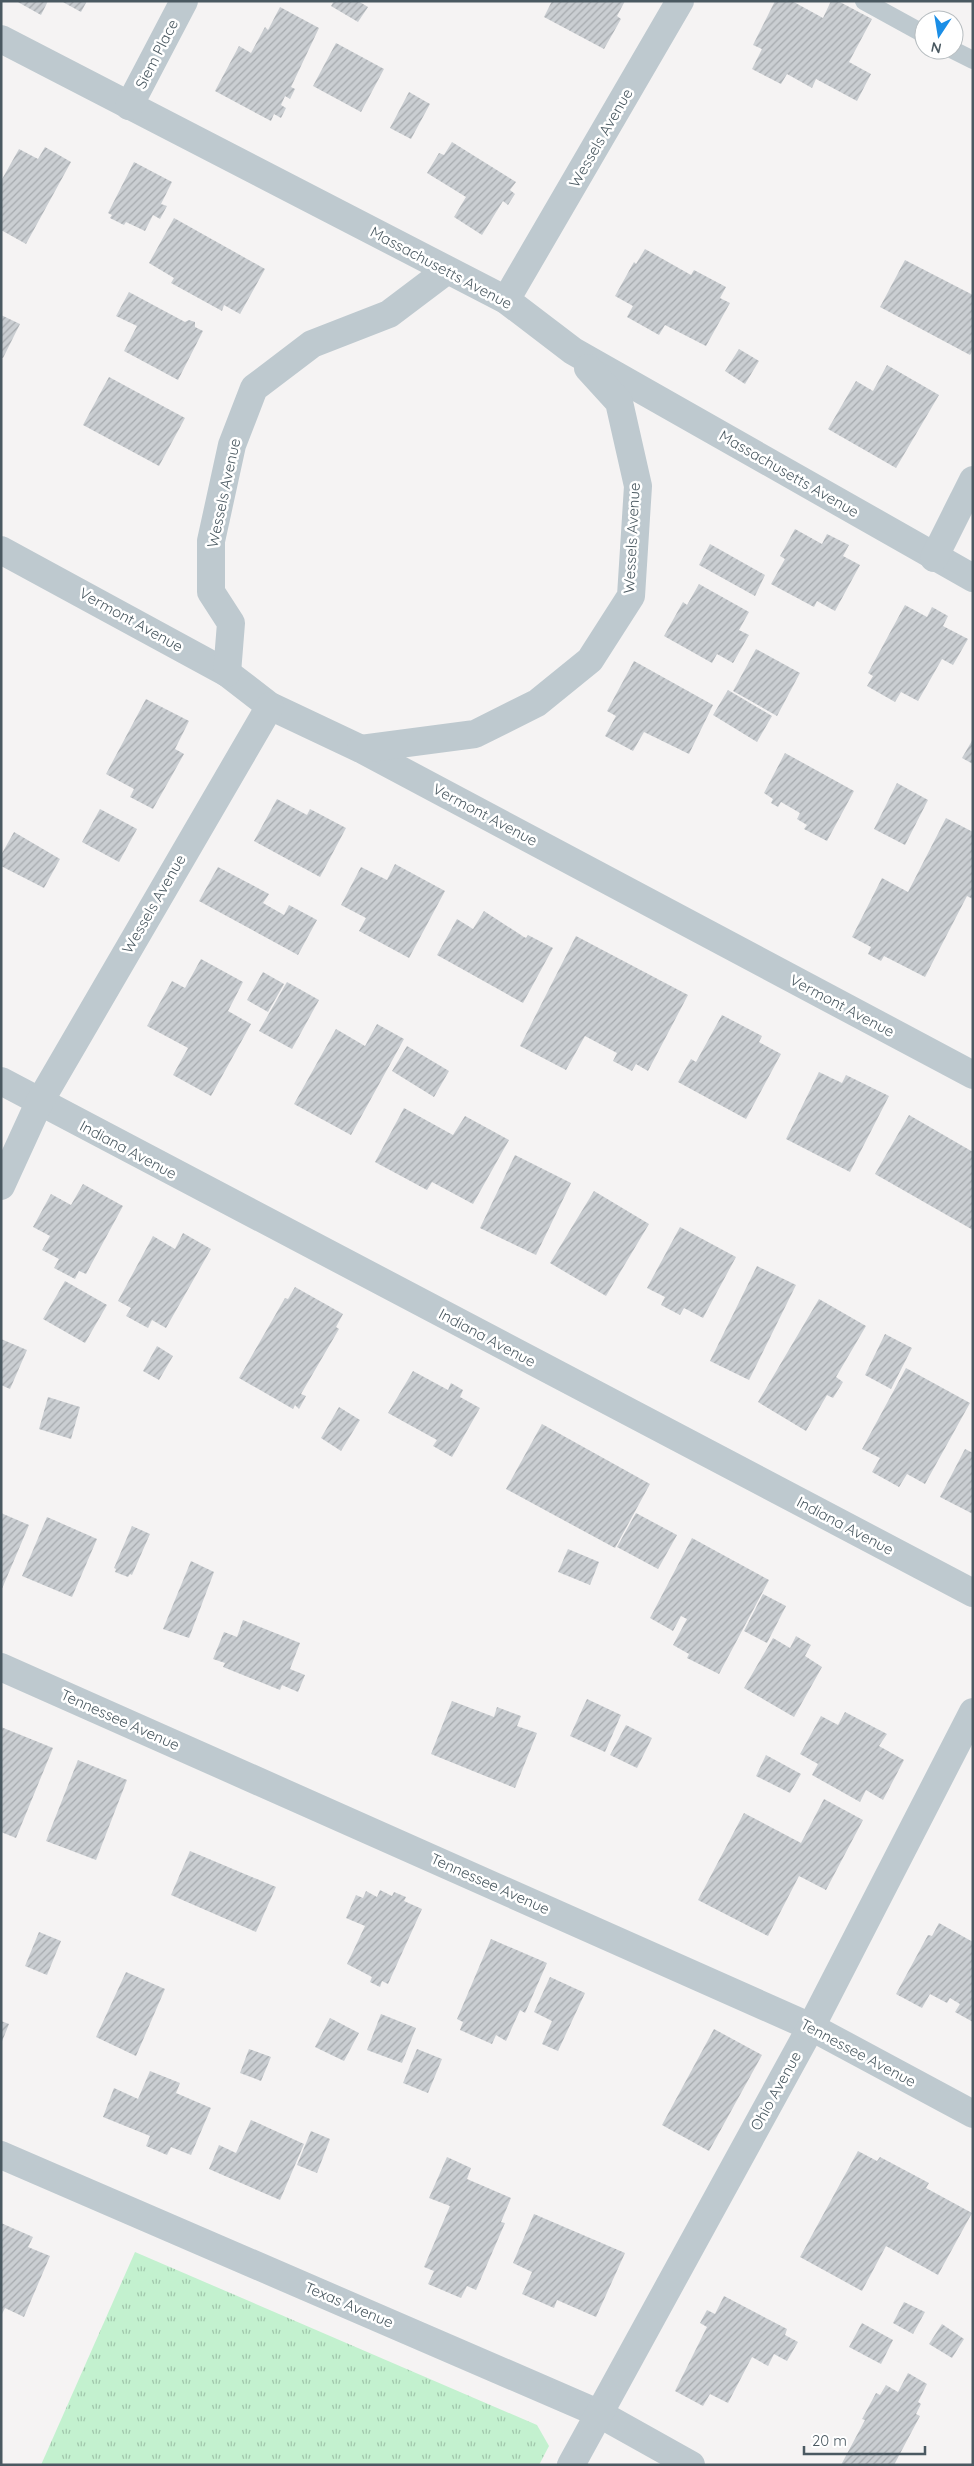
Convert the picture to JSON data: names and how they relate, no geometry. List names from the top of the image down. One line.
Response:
{"streets":{"street":["Siem Place","Wessels Avenue","Massachusetts Avenue","Vermont Avenue","Indiana Avenue","Tennessee Avenue","Ohio Avenue","Texas Avenue"]},"crossings":[["Siem Place","Massachusetts Avenue"],["Wessels Avenue","Massachusetts Avenue"],["Wessels Avenue","Vermont Avenue"],["Wessels Avenue","Indiana Avenue"],["Tennessee Avenue","Ohio Avenue"],["Ohio Avenue","Texas Avenue"]],"scale_bar":"20 m","north":"bottom"}
